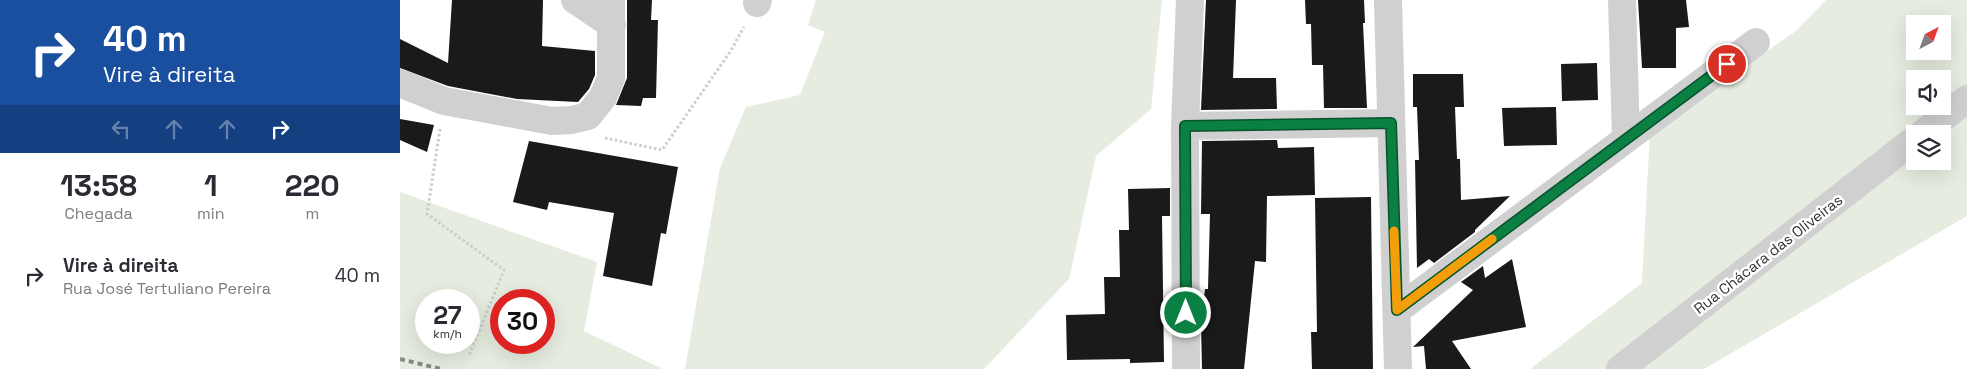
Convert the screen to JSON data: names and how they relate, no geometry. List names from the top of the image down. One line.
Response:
{"streets":{"street":["Rua Chácara das Oliveiras"]},"north":"top right","page":{"turn":["40 m","Vire à direita"],"eta":["13:58","Chegada","1","min","220","m"],"list":[{"name":"Vire à direita","note":"Rua José Tertuliano Pereira","value":"40 m"}],"speed":"27 km/h","limit":"30"}}
